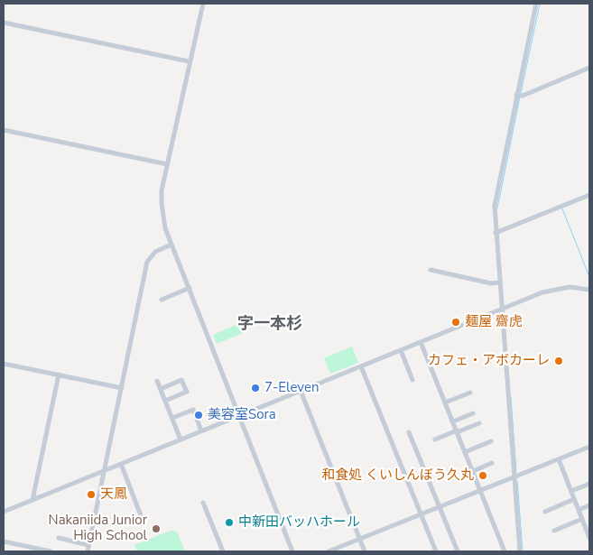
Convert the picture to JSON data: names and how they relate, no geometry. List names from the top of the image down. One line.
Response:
{"districts":["字一本杉"],"places":["麺屋 齋虎","カフェ・アボカーレ","7-Eleven","美容室Sora","和食処 くいしんぼう久丸","天鳳","中新田バッハホール","Nakaniida Junior High School"]}
